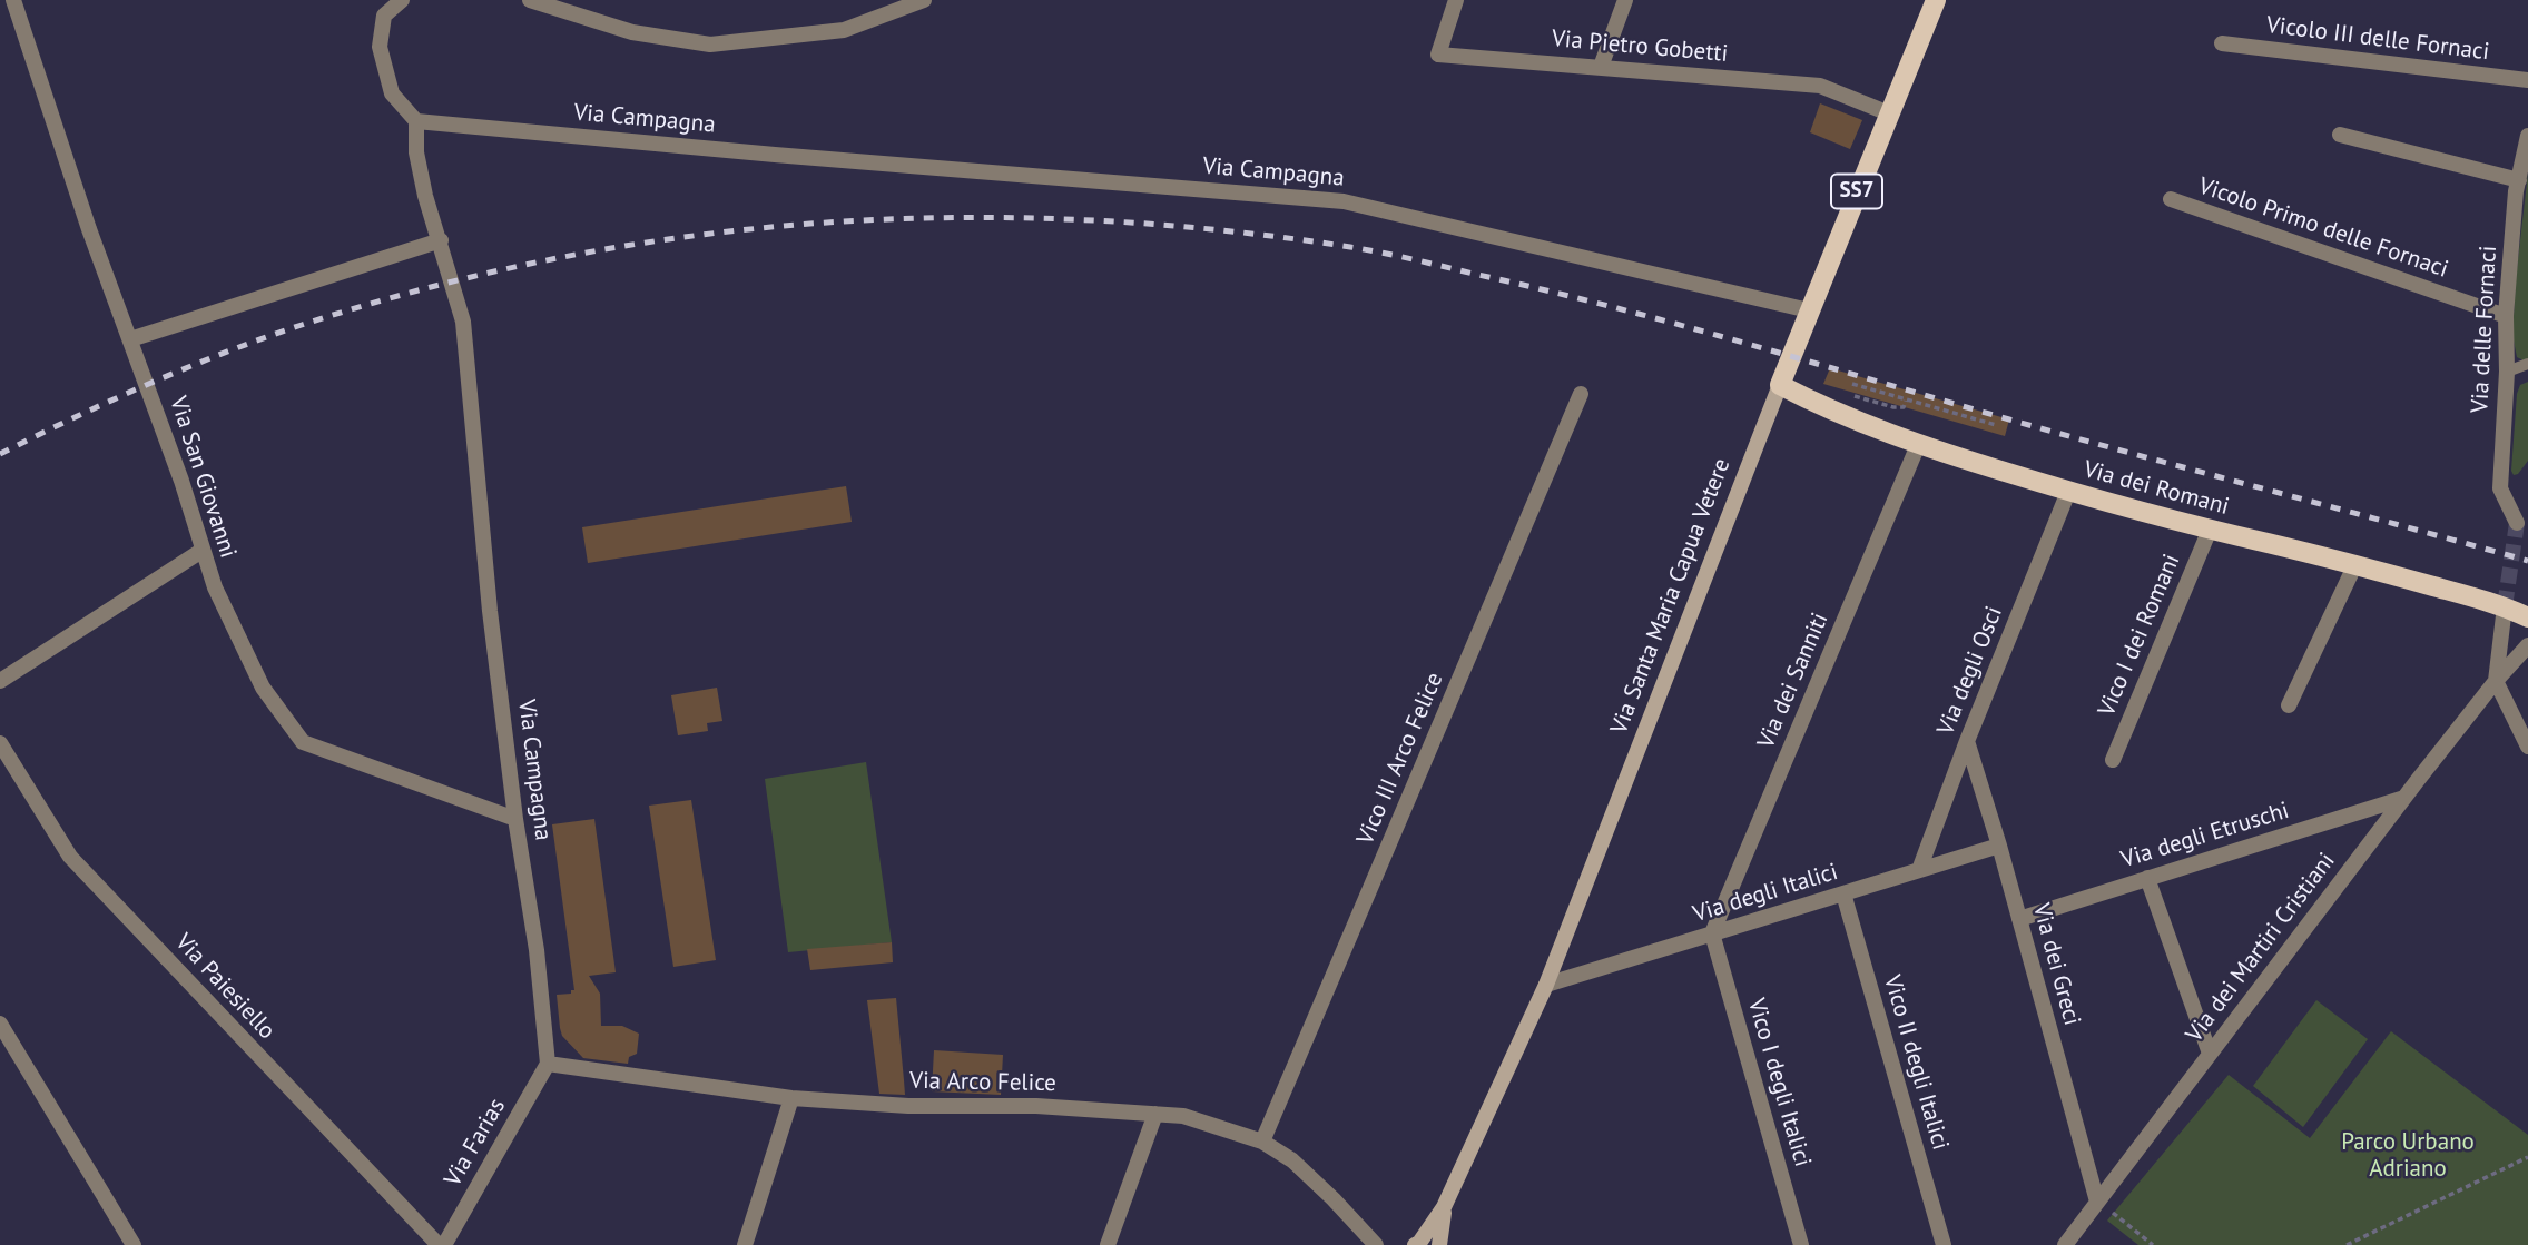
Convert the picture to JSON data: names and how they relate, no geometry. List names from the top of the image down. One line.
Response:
{"streets":{"main road":["SS7","Via dei Romani","Via Santa Maria Capua Vetere"],"street":["Vicolo III delle Fornaci","Via Pietro Gobetti","Via Campagna","Vicolo Primo delle Fornaci","Via delle Fornaci","Via San Giovanni","Vico I dei Romani","Via degli Osci","Via dei Sanniti","Vico III Arco Felice","Via degli Etruschi","Via degli Italici","Via dei Martiri Cristiani","Via dei Greci","Via Paiesiello","Vico II degli Italici","Via Arco Felice","Vico I degli Italici","Via Farias"]},"crossings":[["Via Pietro Gobetti","Via Santa Maria Capua Vetere"],["Via Campagna","Via San Giovanni"],["Via Campagna","Via Santa Maria Capua Vetere"],["Via Campagna","Via Arco Felice"],["Via Campagna","Via Farias"],["SS7","Via Santa Maria Capua Vetere"],["Vicolo Primo delle Fornaci","Via delle Fornaci"],["Via dei Romani","Via Santa Maria Capua Vetere"],["Via dei Romani","Vico I dei Romani"],["Via dei Romani","Via degli Osci"],["Via dei Romani","Via dei Sanniti"],["Via Santa Maria Capua Vetere","Via degli Italici"],["Via degli Osci","Via degli Italici"],["Via degli Osci","Via dei Greci"],["Via dei Sanniti","Via degli Italici"],["Via dei Sanniti","Vico I degli Italici"],["Vico III Arco Felice","Via Arco Felice"],["Via degli Etruschi","Via dei Martiri Cristiani"],["Via degli Etruschi","Via dei Greci"],["Via degli Italici","Via dei Greci"],["Via degli Italici","Vico II degli Italici"],["Via degli Italici","Vico I degli Italici"],["Via dei Martiri Cristiani","Via dei Greci"],["Via Arco Felice","Via Farias"]],"parks":["Parco Urbano Adriano"]}
